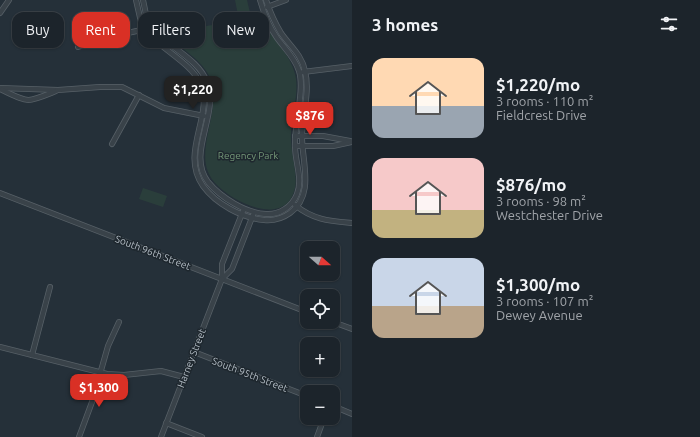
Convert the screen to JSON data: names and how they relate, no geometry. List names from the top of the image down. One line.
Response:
{"streets":{"street":["South 96th Street","Harney Street","South 95th Street"]},"crossings":[["South 96th Street","Harney Street"],["Harney Street","South 95th Street"]],"parks":["Regency Park"],"north":"right","page":{"heading":"3 homes","chip":["Buy","Rent","Filters","New"],"list":[{"name":"$1,220/mo","note":"3 rooms · 110 m² · Fieldcrest Drive"},{"name":"$876/mo","note":"3 rooms · 98 m² · Westchester Drive"},{"name":"$1,300/mo","note":"3 rooms · 107 m² · Dewey Avenue"}],"price":["$1,220","$876","$1,300"],"map_buttons":["+","−"]}}
